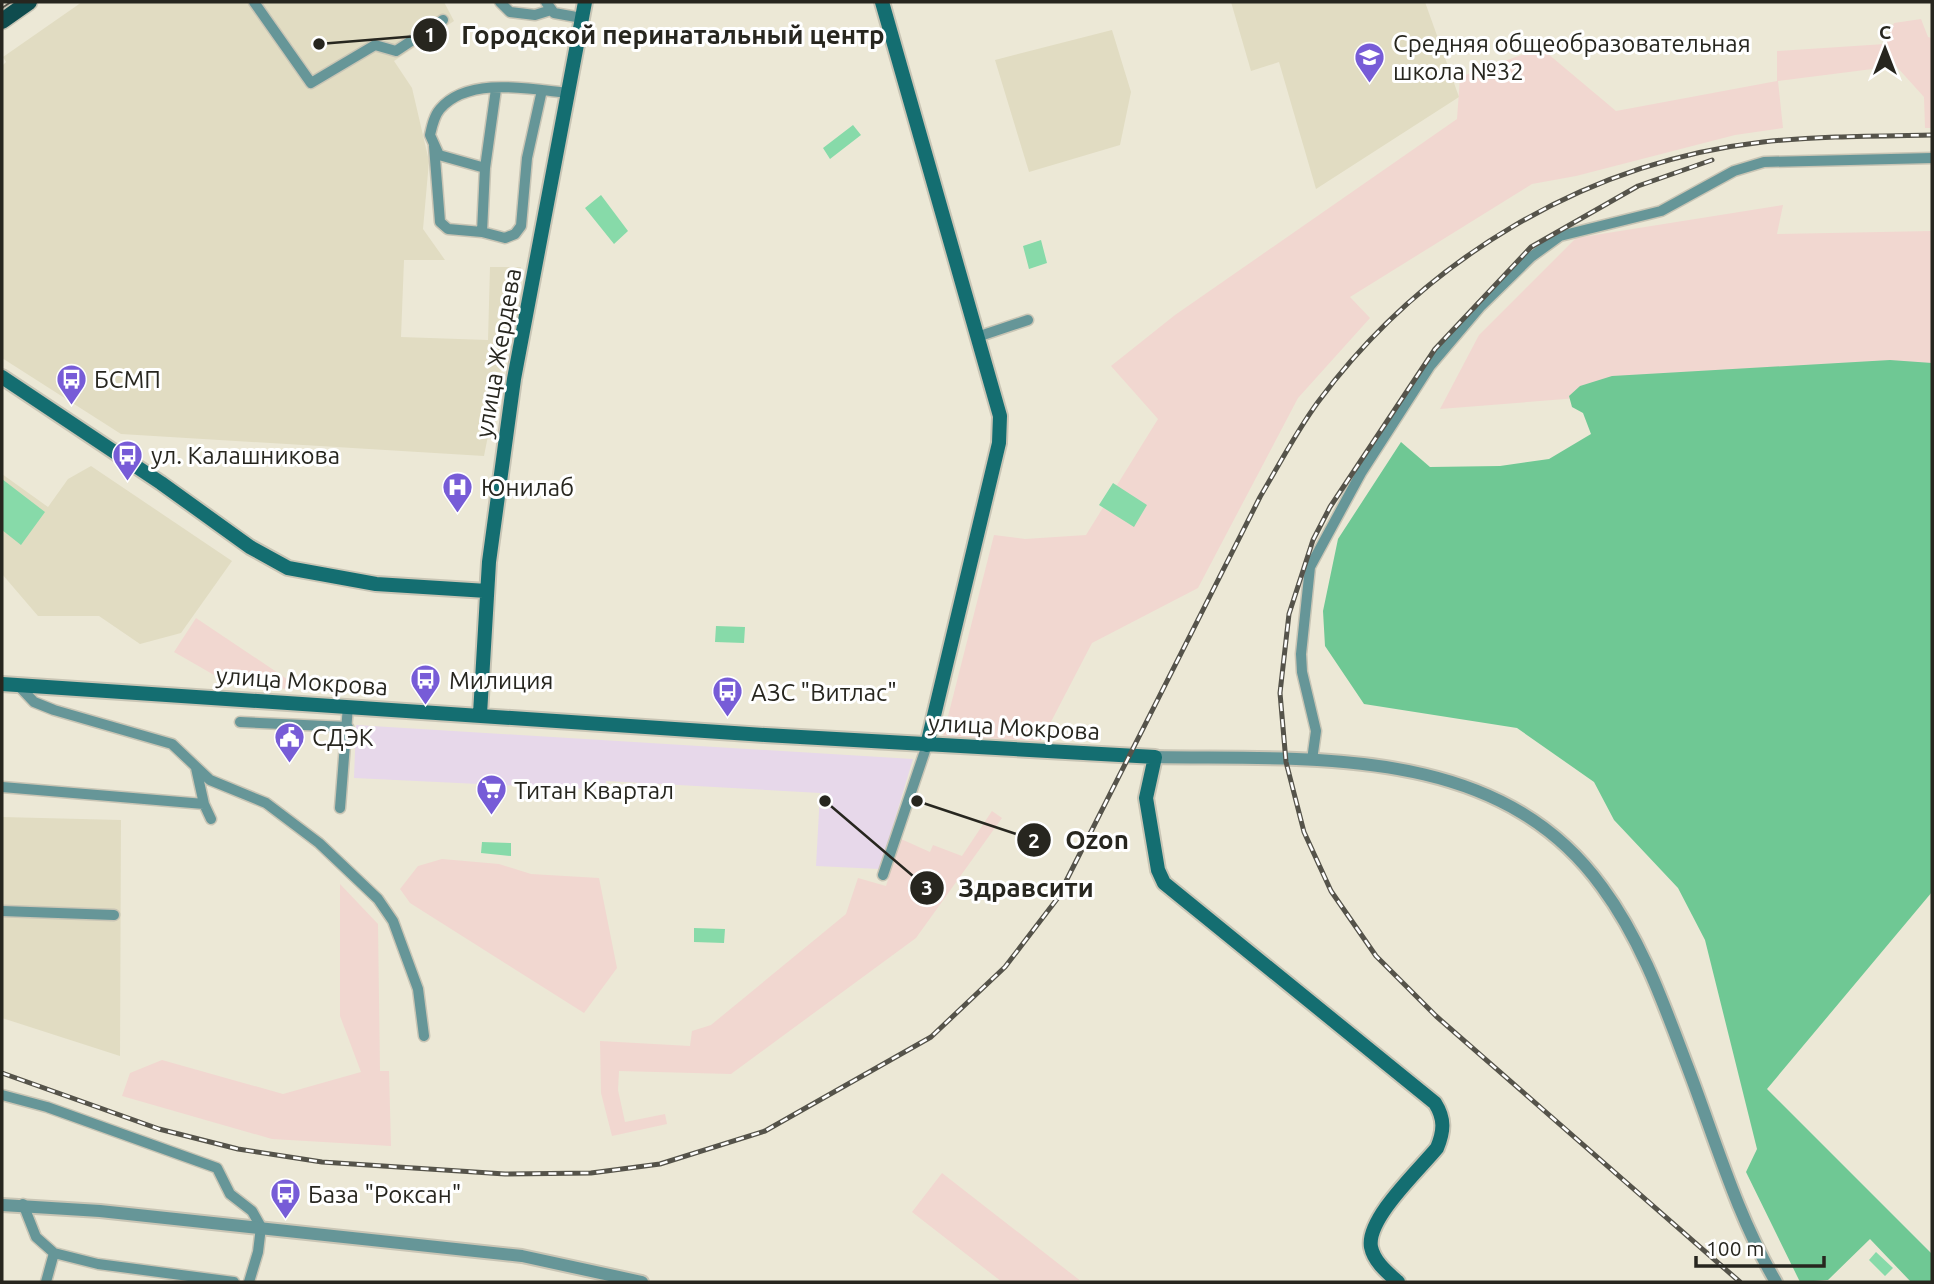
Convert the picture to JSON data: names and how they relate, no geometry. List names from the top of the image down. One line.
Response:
{"streets":{"main road":["улица Жердева","улица Мокрова"]},"crossings":[["улица Жердева","улица Мокрова"]],"places":{"other":["Городской перинатальный центр","Здравсити","Ozon"],"school or university":["Средняя общеобразовательная школа №32"],"bus stop":["БСМП","ул. Калашникова","Милиция","АЗС \"Витлас\"","База \"Роксан\""],"hospital":["Юнилаб"],"public building":["СДЭК"],"supermarket":["Титан Квартал"]},"scale_bar":"100 m","north":"top"}
